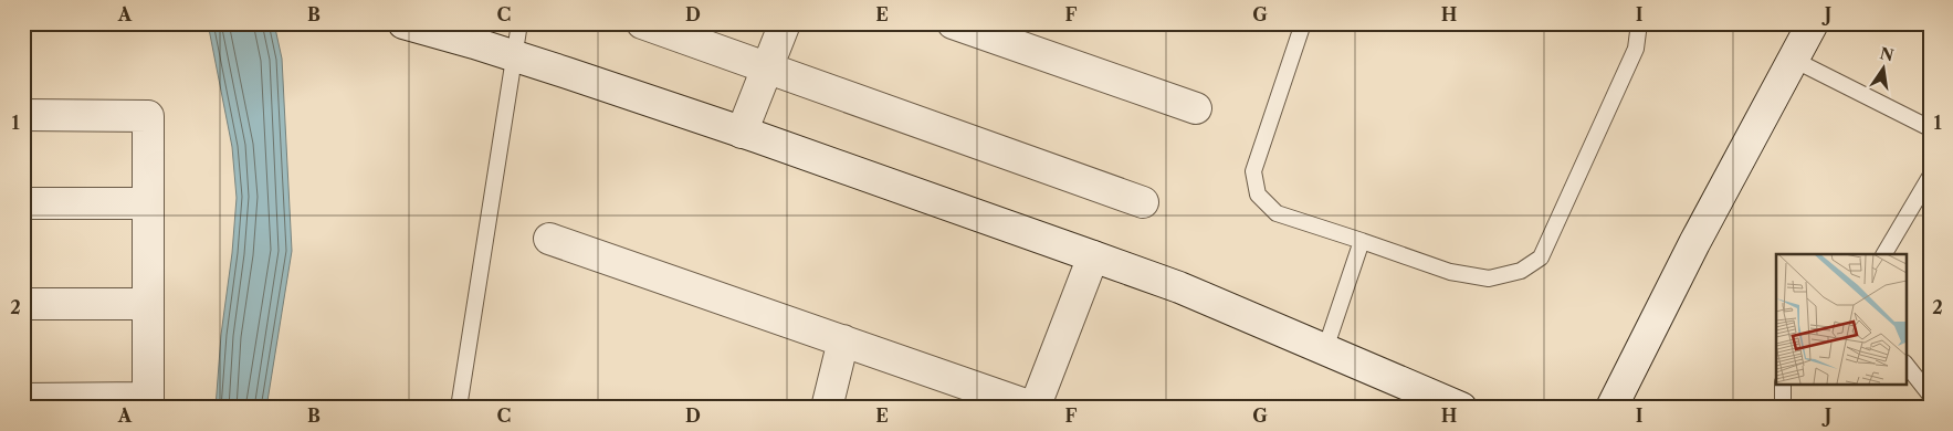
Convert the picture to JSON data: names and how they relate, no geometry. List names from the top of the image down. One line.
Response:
{"north":"top","grid":{"columns":["A","B","C","D","E","F","G","H","I","J"],"rows":["1","2"]}}
